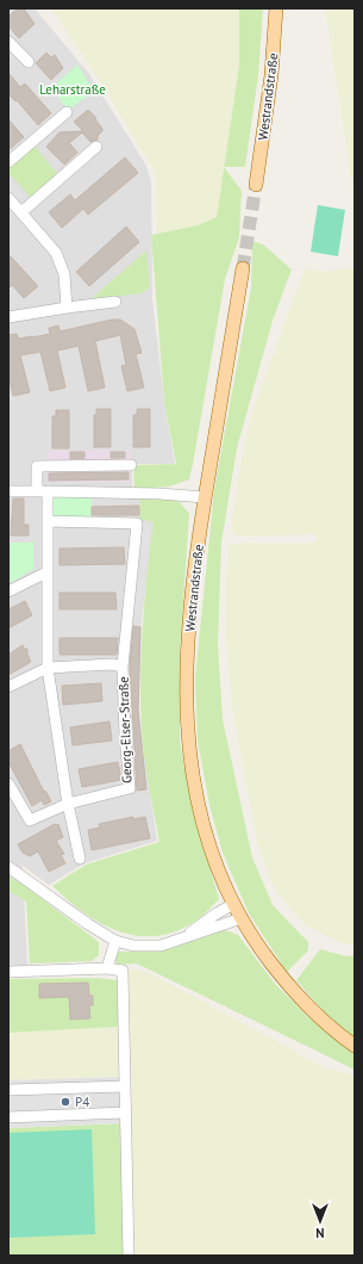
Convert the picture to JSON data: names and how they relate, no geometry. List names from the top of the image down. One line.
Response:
{"streets":{"main road":["Westrandstraße"],"street":["Georg-Elser-Straße"]},"parks":["Leharstraße"],"places":["P4"],"north":"bottom"}
